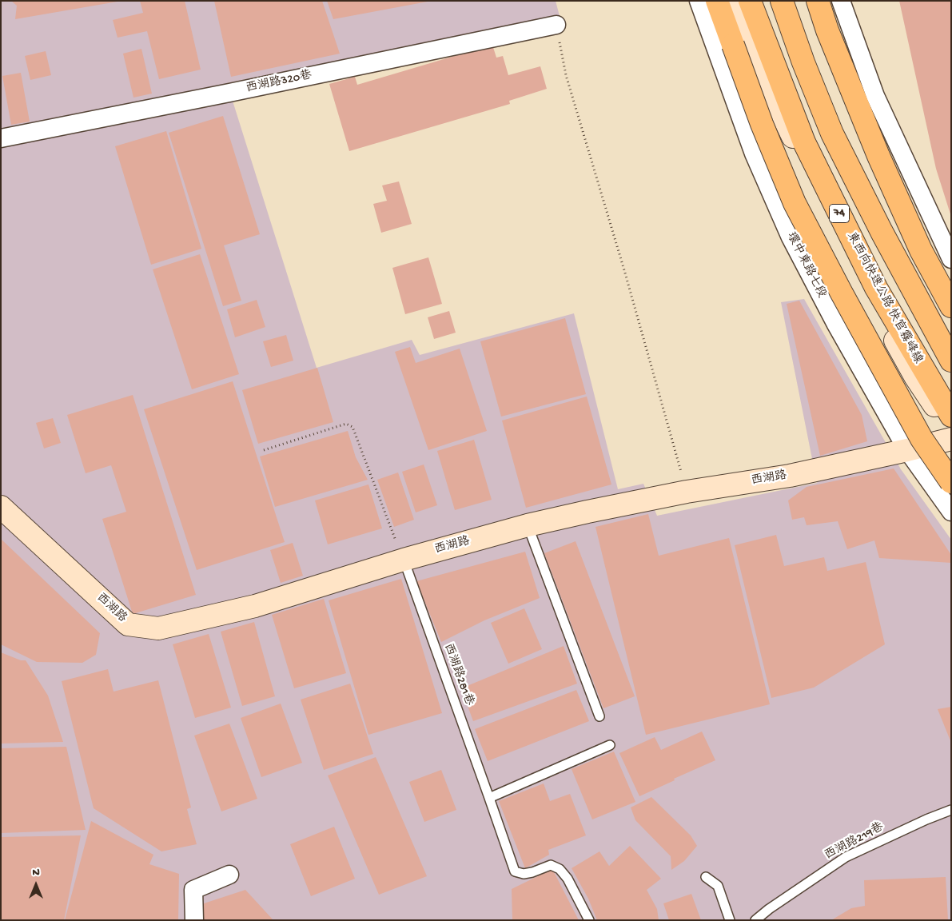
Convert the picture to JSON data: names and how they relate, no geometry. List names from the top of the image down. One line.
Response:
{"streets":{"highway":["74","東西向快速公路 快官霧峰線"],"street":["西湖路320巷","環中東路七段","西湖路"],"lane":["西湖路281巷","西湖路219巷"]},"crossings":[["環中東路七段","西湖路"],["西湖路","西湖路281巷"]],"north":"top"}
